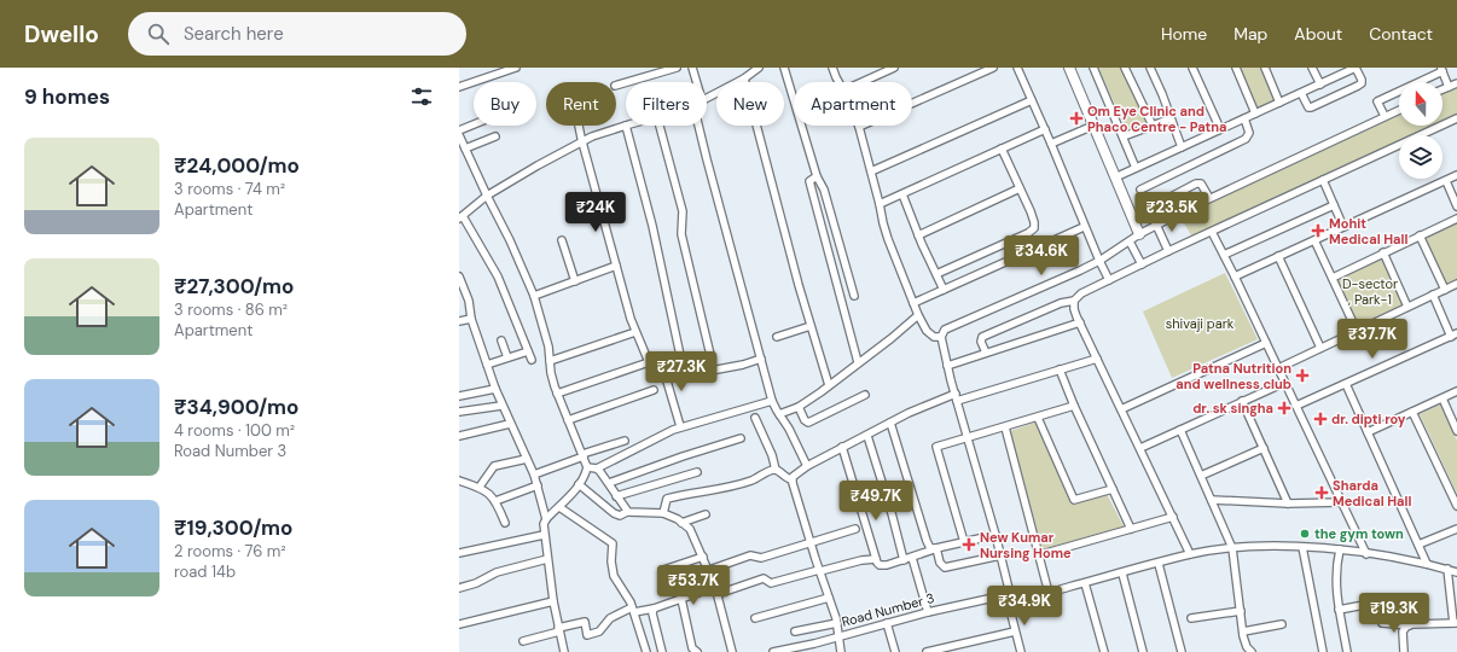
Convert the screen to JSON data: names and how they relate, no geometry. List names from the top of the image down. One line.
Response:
{"streets":{"street":["Road Number 3"]},"parks":["D-sector , Park-1","shivaji park"],"places":{"health":["Om Eye Clinic and Phaco Centre - Patna","Mohit Medical Hall","Patna Nutrition and wellness club","dr. sk singha","dr. dipti roy","Sharda Medical Hall","New Kumar Nursing Home"],"other":["the gym town"]},"north":"top","page":{"header":"Dwello","search":"Search here","nav":["Home","Map","About","Contact"],"heading":"9 homes","chip":["Buy","Rent","Filters","New","Apartment"],"list":[{"name":"₹24,000/mo","note":"3 rooms · 74 m² · Apartment"},{"name":"₹27,300/mo","note":"3 rooms · 86 m² · Apartment"},{"name":"₹34,900/mo","note":"4 rooms · 100 m² · Road Number 3"},{"name":"₹19,300/mo","note":"2 rooms · 76 m² · road 14b"}],"price":["₹24K","₹23.5K","₹34.6K","₹37.7K","₹27.3K","₹49.7K","₹53.7K","₹34.9K","₹19.3K"]}}
